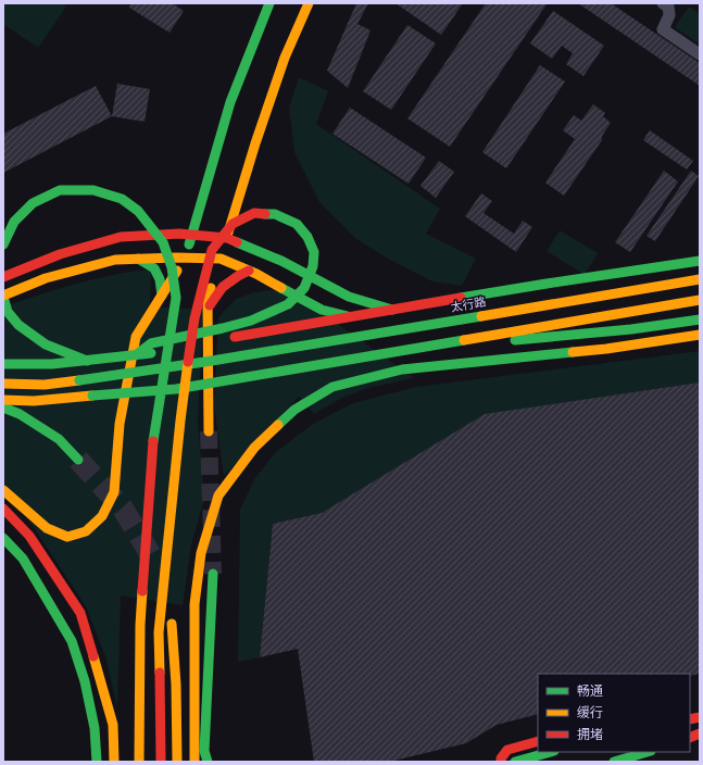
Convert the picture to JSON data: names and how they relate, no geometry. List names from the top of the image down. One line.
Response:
{"streets":{"main road":["太行路"]},"legend":["畅通","缓行","拥堵"]}
